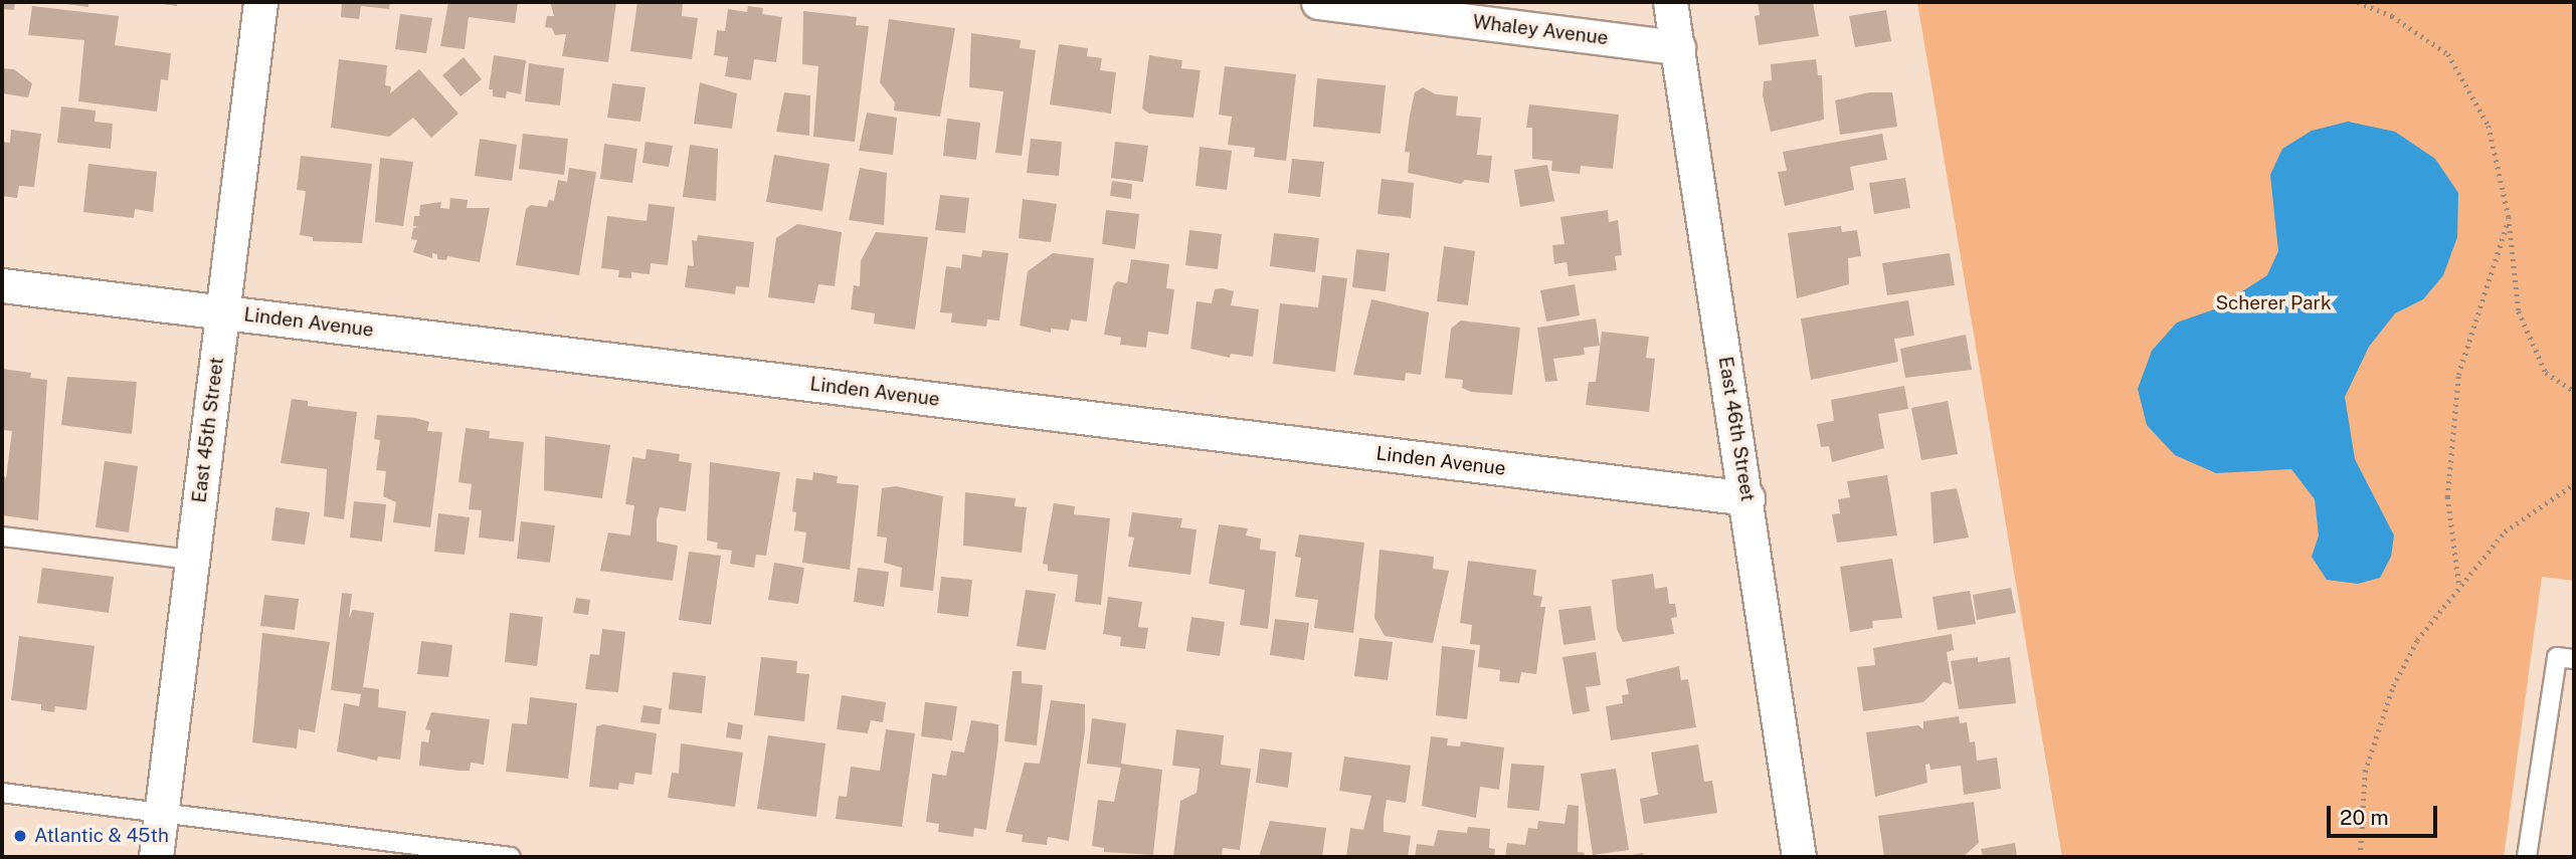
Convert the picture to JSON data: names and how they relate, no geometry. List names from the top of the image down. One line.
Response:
{"streets":{"street":["Whaley Avenue","Linden Avenue","East 46th Street","East 45th Street"]},"crossings":[["Whaley Avenue","East 46th Street"],["Linden Avenue","East 46th Street"],["Linden Avenue","East 45th Street"]],"parks":["Scherer Park"],"places":["Atlantic & 45th"],"scale_bar":"20 m"}
